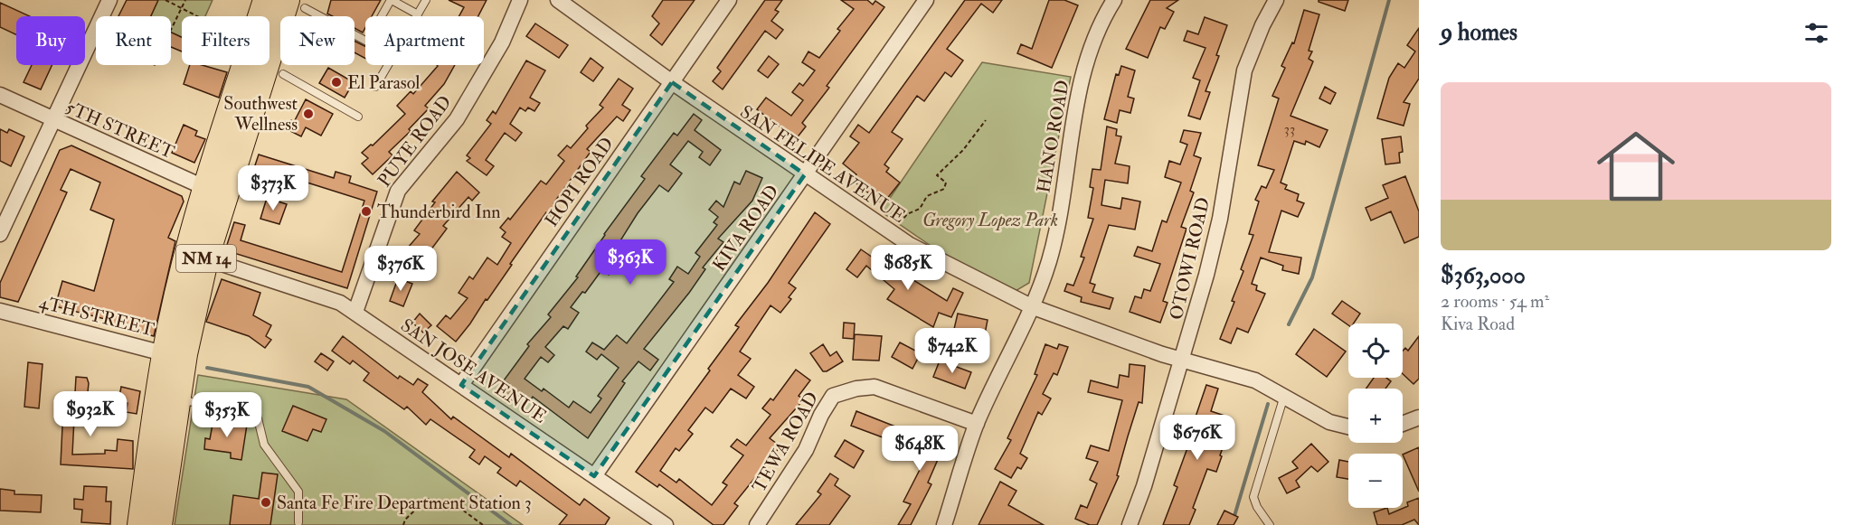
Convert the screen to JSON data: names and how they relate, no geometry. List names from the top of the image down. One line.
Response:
{"streets":{"main road":["NM 14"],"street":["5TH STREET","HANO ROAD","PUYE ROAD","SAN FELIPE AVENUE","HOPI ROAD","KIVA ROAD","OTOWI ROAD","4TH STREET","SAN JOSE AVENUE","TEWA ROAD"]},"crossings":[["5TH STREET","NM 14"],["HANO ROAD","SAN FELIPE AVENUE"],["HANO ROAD","TEWA ROAD"],["PUYE ROAD","SAN JOSE AVENUE"],["SAN FELIPE AVENUE","HOPI ROAD"],["SAN FELIPE AVENUE","KIVA ROAD"],["SAN FELIPE AVENUE","OTOWI ROAD"],["HOPI ROAD","SAN JOSE AVENUE"],["KIVA ROAD","SAN JOSE AVENUE"],["NM 14","4TH STREET"],["NM 14","SAN JOSE AVENUE"]],"parks":["Gregory Lopez Park"],"places":["El Parasol","Southwest Wellness","Thunderbird Inn","Santa Fe Fire Department Station 3"],"house_numbers":["33"],"page":{"heading":"9 homes","chip":["Buy","Rent","Filters","New","Apartment"],"list":[{"name":"$363,000","note":"2 rooms · 54 m² · Kiva Road"}],"price":["$373K","$363K","$685K","$376K","$742K","$932K","$353K","$676K","$648K"],"map_buttons":["+","−"]}}
